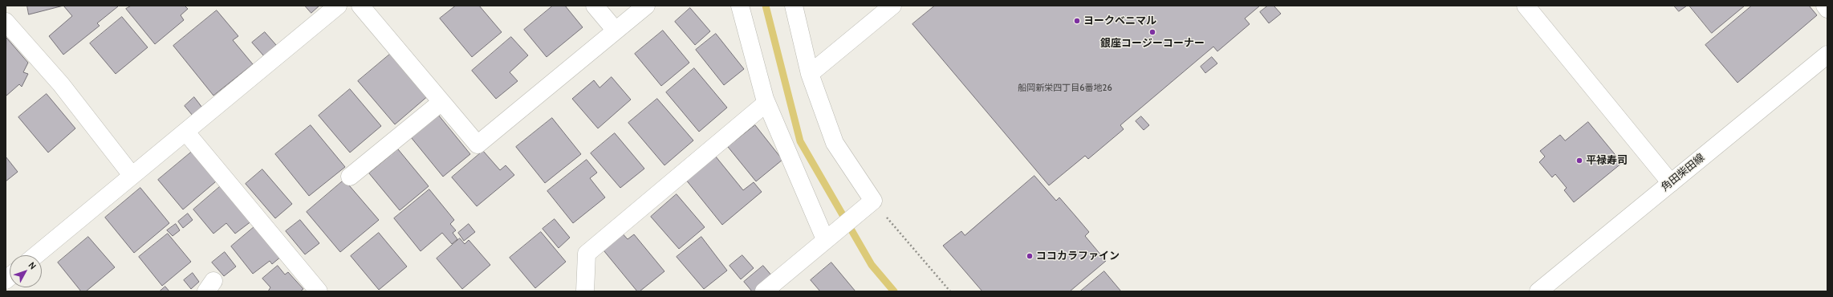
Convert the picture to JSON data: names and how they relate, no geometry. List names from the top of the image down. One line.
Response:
{"streets":{"street":["角田柴田線"]},"places":["ヨークベニマル","銀座コージーコーナー","平禄寿司","ココカラファイン"],"house_numbers":["船岡新栄四丁目6番地26"],"north":"top right"}
